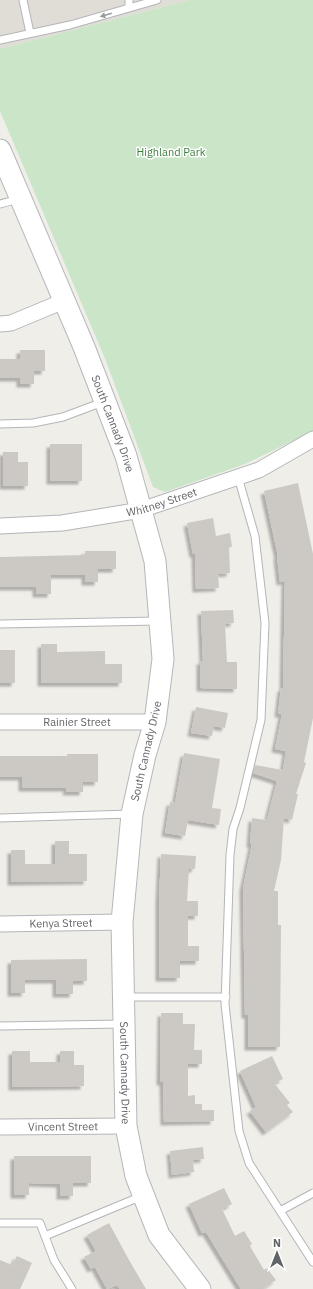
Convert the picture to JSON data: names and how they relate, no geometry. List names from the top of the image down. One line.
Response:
{"streets":{"street":["South Cannady Drive","Whitney Street","Rainier Street","Kenya Street","Vincent Street"]},"crossings":[["South Cannady Drive","Whitney Street"],["South Cannady Drive","Rainier Street"],["South Cannady Drive","Kenya Street"],["South Cannady Drive","Vincent Street"]],"parks":["Highland Park"],"north":"top"}
